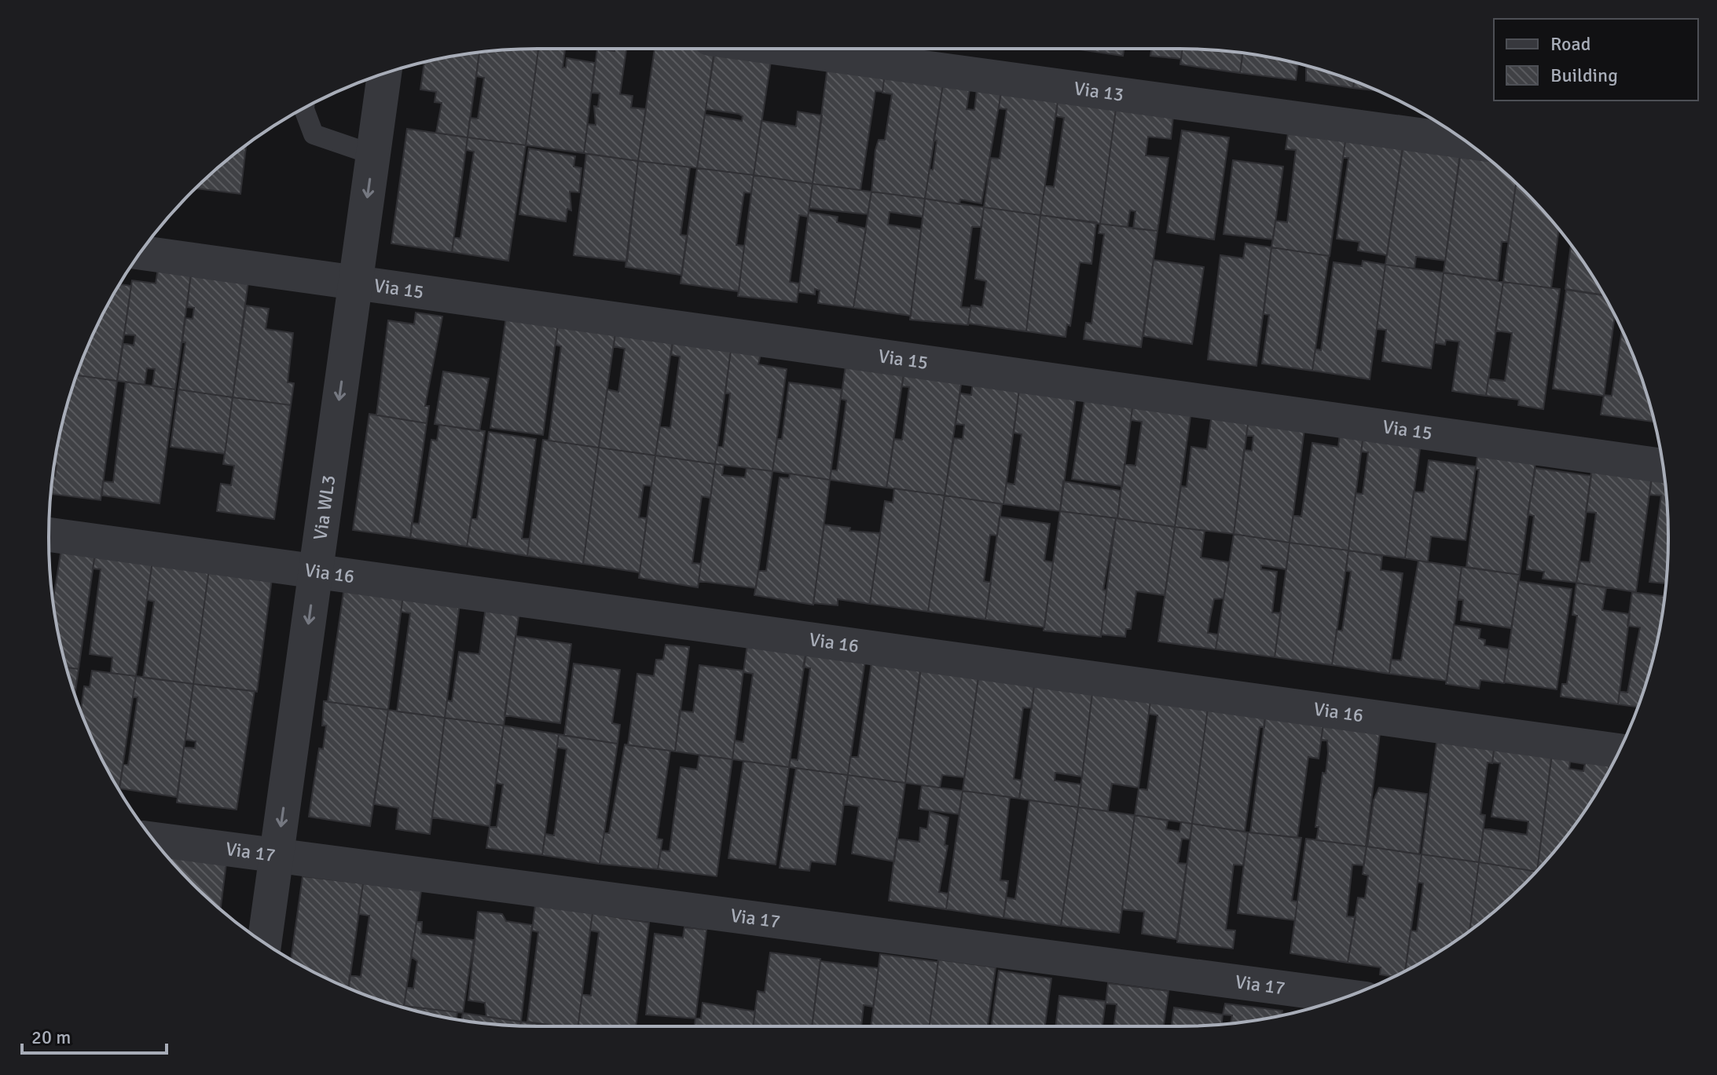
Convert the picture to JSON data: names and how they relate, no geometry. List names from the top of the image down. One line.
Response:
{"streets":{"street":["Via 13","Via 15","Via WL3","Via 16","Via 17"]},"crossings":[["Via 15","Via WL3"],["Via WL3","Via 16"],["Via WL3","Via 17"]],"one_way":["Via WL3"],"legend":["Road","Building"],"scale_bar":"20 m"}
